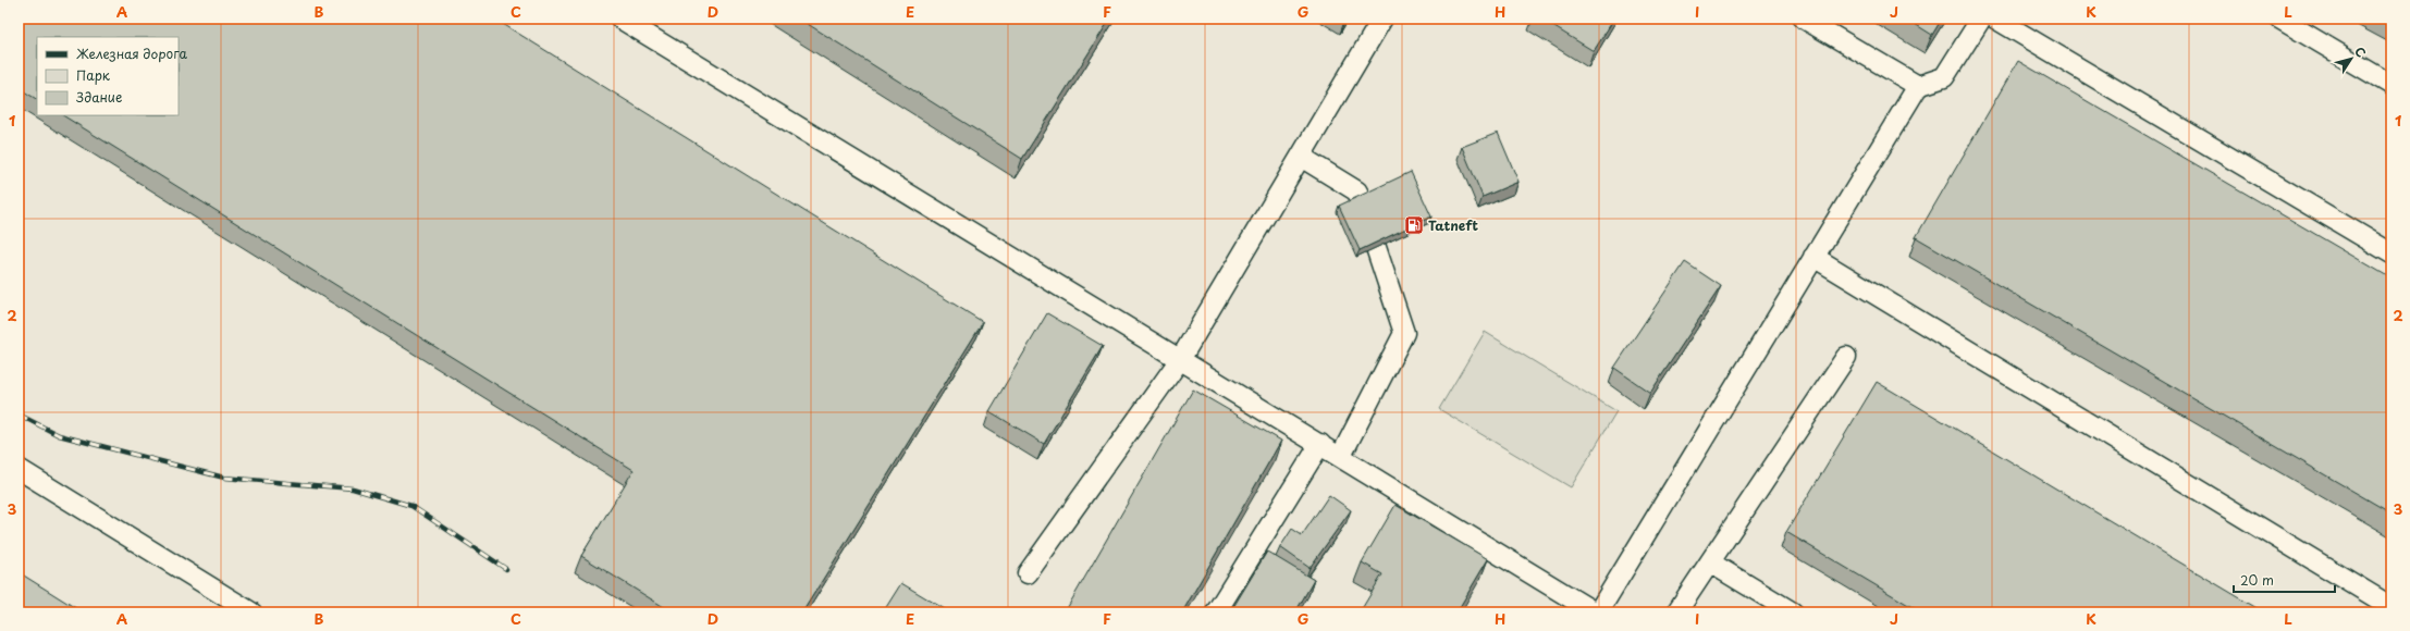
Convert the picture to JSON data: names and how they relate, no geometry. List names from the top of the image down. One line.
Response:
{"places":{"fuel station":["Tatneft"]},"legend":["Железная дорога","Парк","Здание"],"scale_bar":"20 m","north":"top right","grid":{"columns":["A","B","C","D","E","F","G","H","I","J","K","L"],"rows":["1","2","3"]}}
